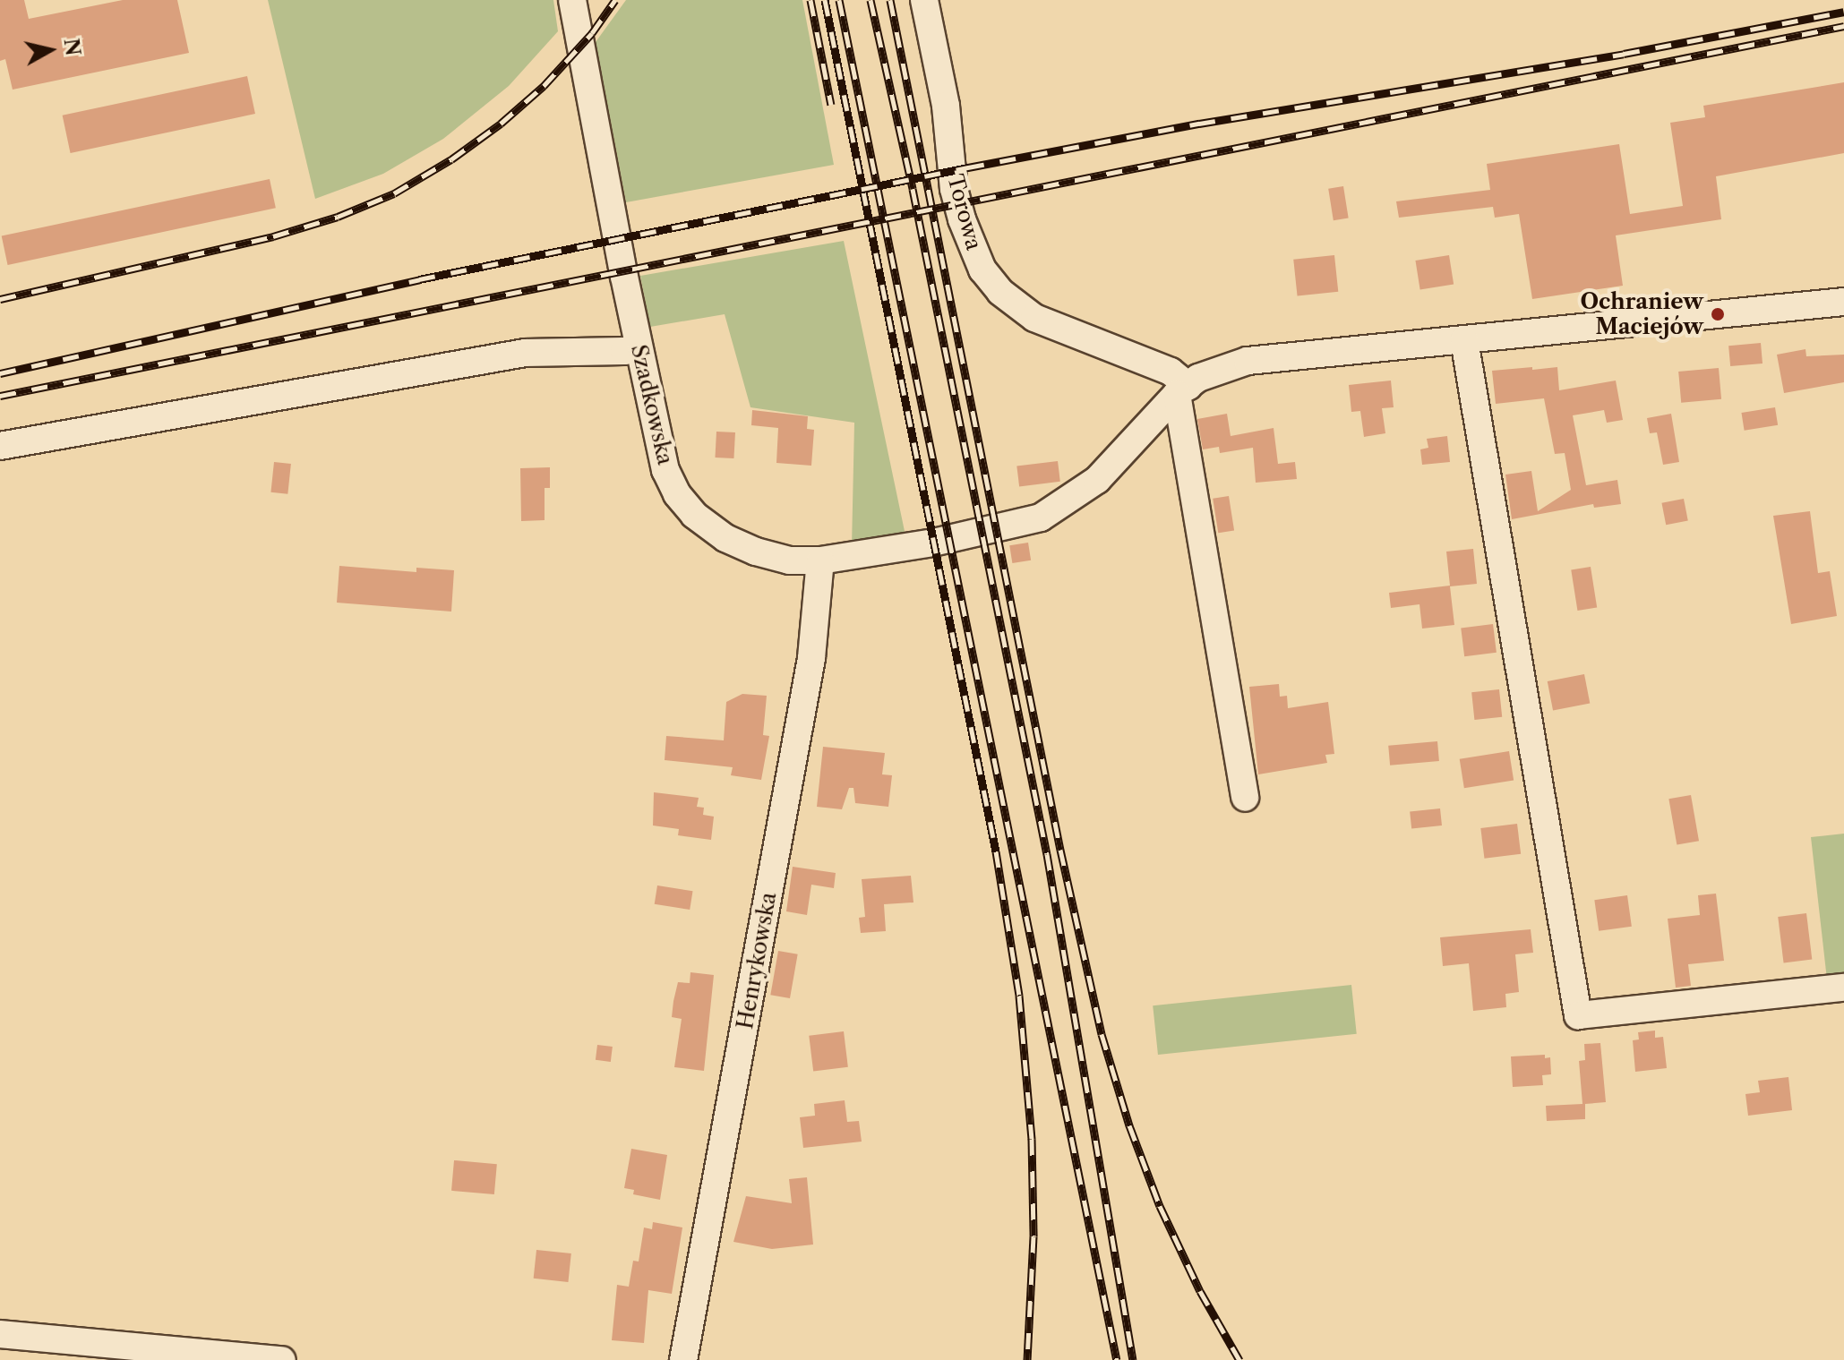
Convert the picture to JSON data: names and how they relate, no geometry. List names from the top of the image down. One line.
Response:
{"streets":{"street":["Torowa","Szadkowska","Henrykowska"]},"crossings":[["Torowa","Szadkowska"],["Szadkowska","Henrykowska"]],"places":["Ochraniew Maciejów"],"north":"right"}
